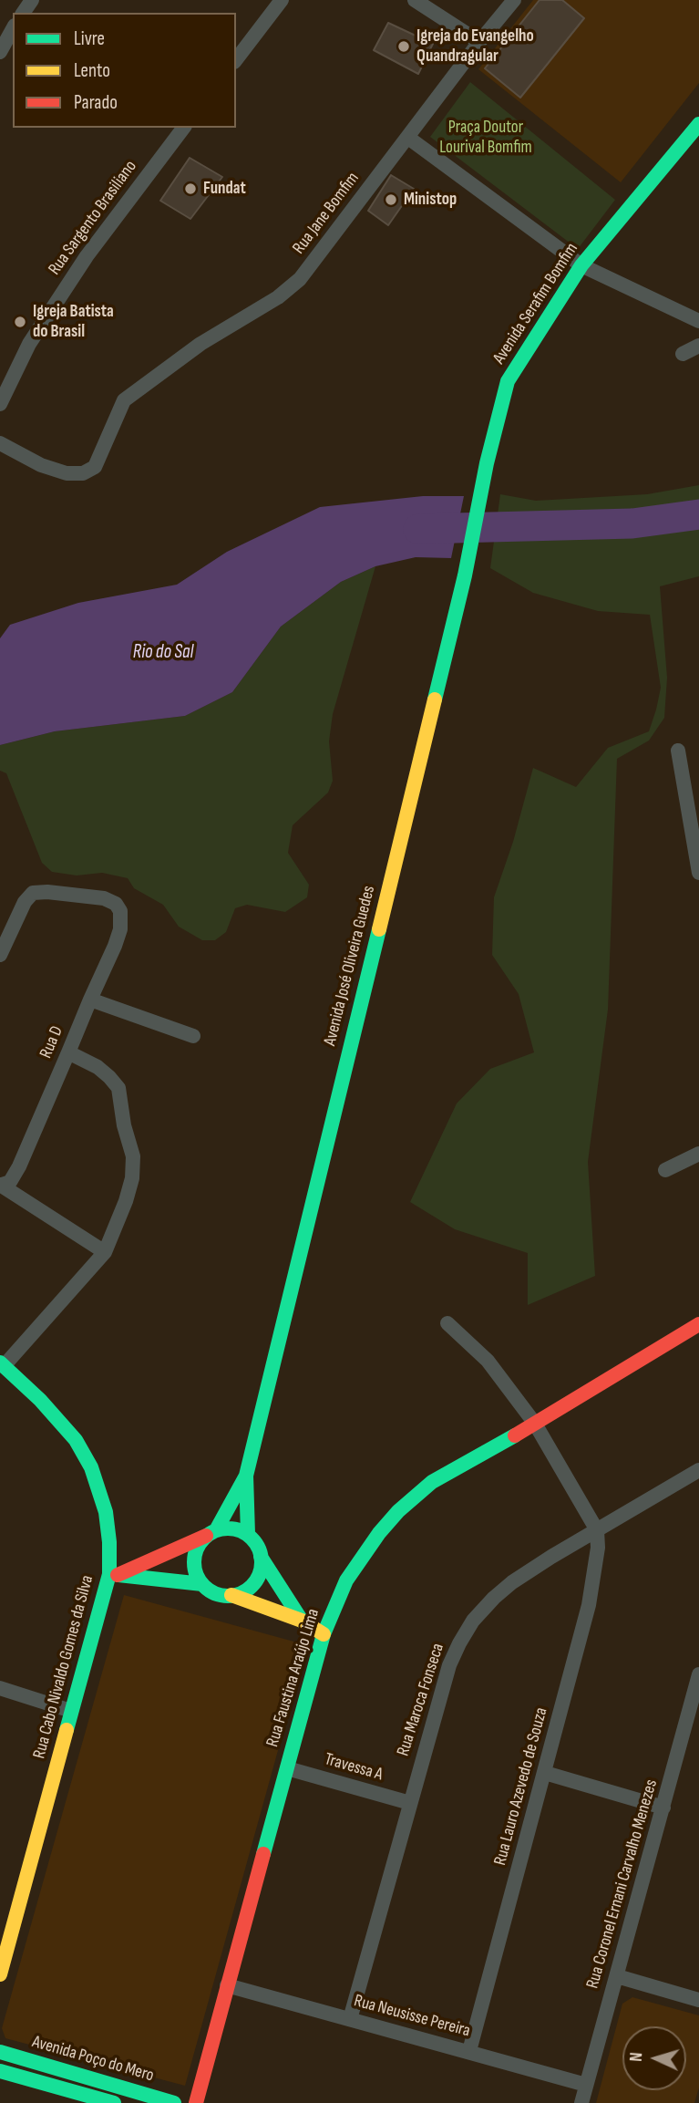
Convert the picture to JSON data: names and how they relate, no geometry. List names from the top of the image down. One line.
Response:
{"streets":{"street":["Rua Jane Bomfim","Rua Sargento Brasiliano","Avenida Serafim Bomfim","Avenida José Oliveira Guedes","Rua D","Rua Cabo Nivaldo Gomes da Silva","Rua Faustina Araújo Lima","Rua Maroca Fonseca","Travessa A","Rua Lauro Azevedo de Souza","Rua Coronel Ernani Carvalho Menezes","Rua Neusisse Pereira","Avenida Poço do Mero"]},"crossings":[["Avenida Serafim Bomfim","Avenida José Oliveira Guedes"],["Rua Faustina Araújo Lima","Travessa A"],["Rua Faustina Araújo Lima","Rua Neusisse Pereira"],["Rua Maroca Fonseca","Travessa A"],["Rua Maroca Fonseca","Rua Lauro Azevedo de Souza"],["Rua Maroca Fonseca","Rua Neusisse Pereira"],["Rua Lauro Azevedo de Souza","Rua Neusisse Pereira"],["Rua Coronel Ernani Carvalho Menezes","Rua Neusisse Pereira"]],"water":["Rio do Sal"],"parks":["Praça Doutor Lourival Bomfim"],"places":["Igreja do Evangelho Quandragular","Fundat","Ministop","Igreja Batista do Brasil"],"legend":["Livre","Lento","Parado"],"north":"left"}
